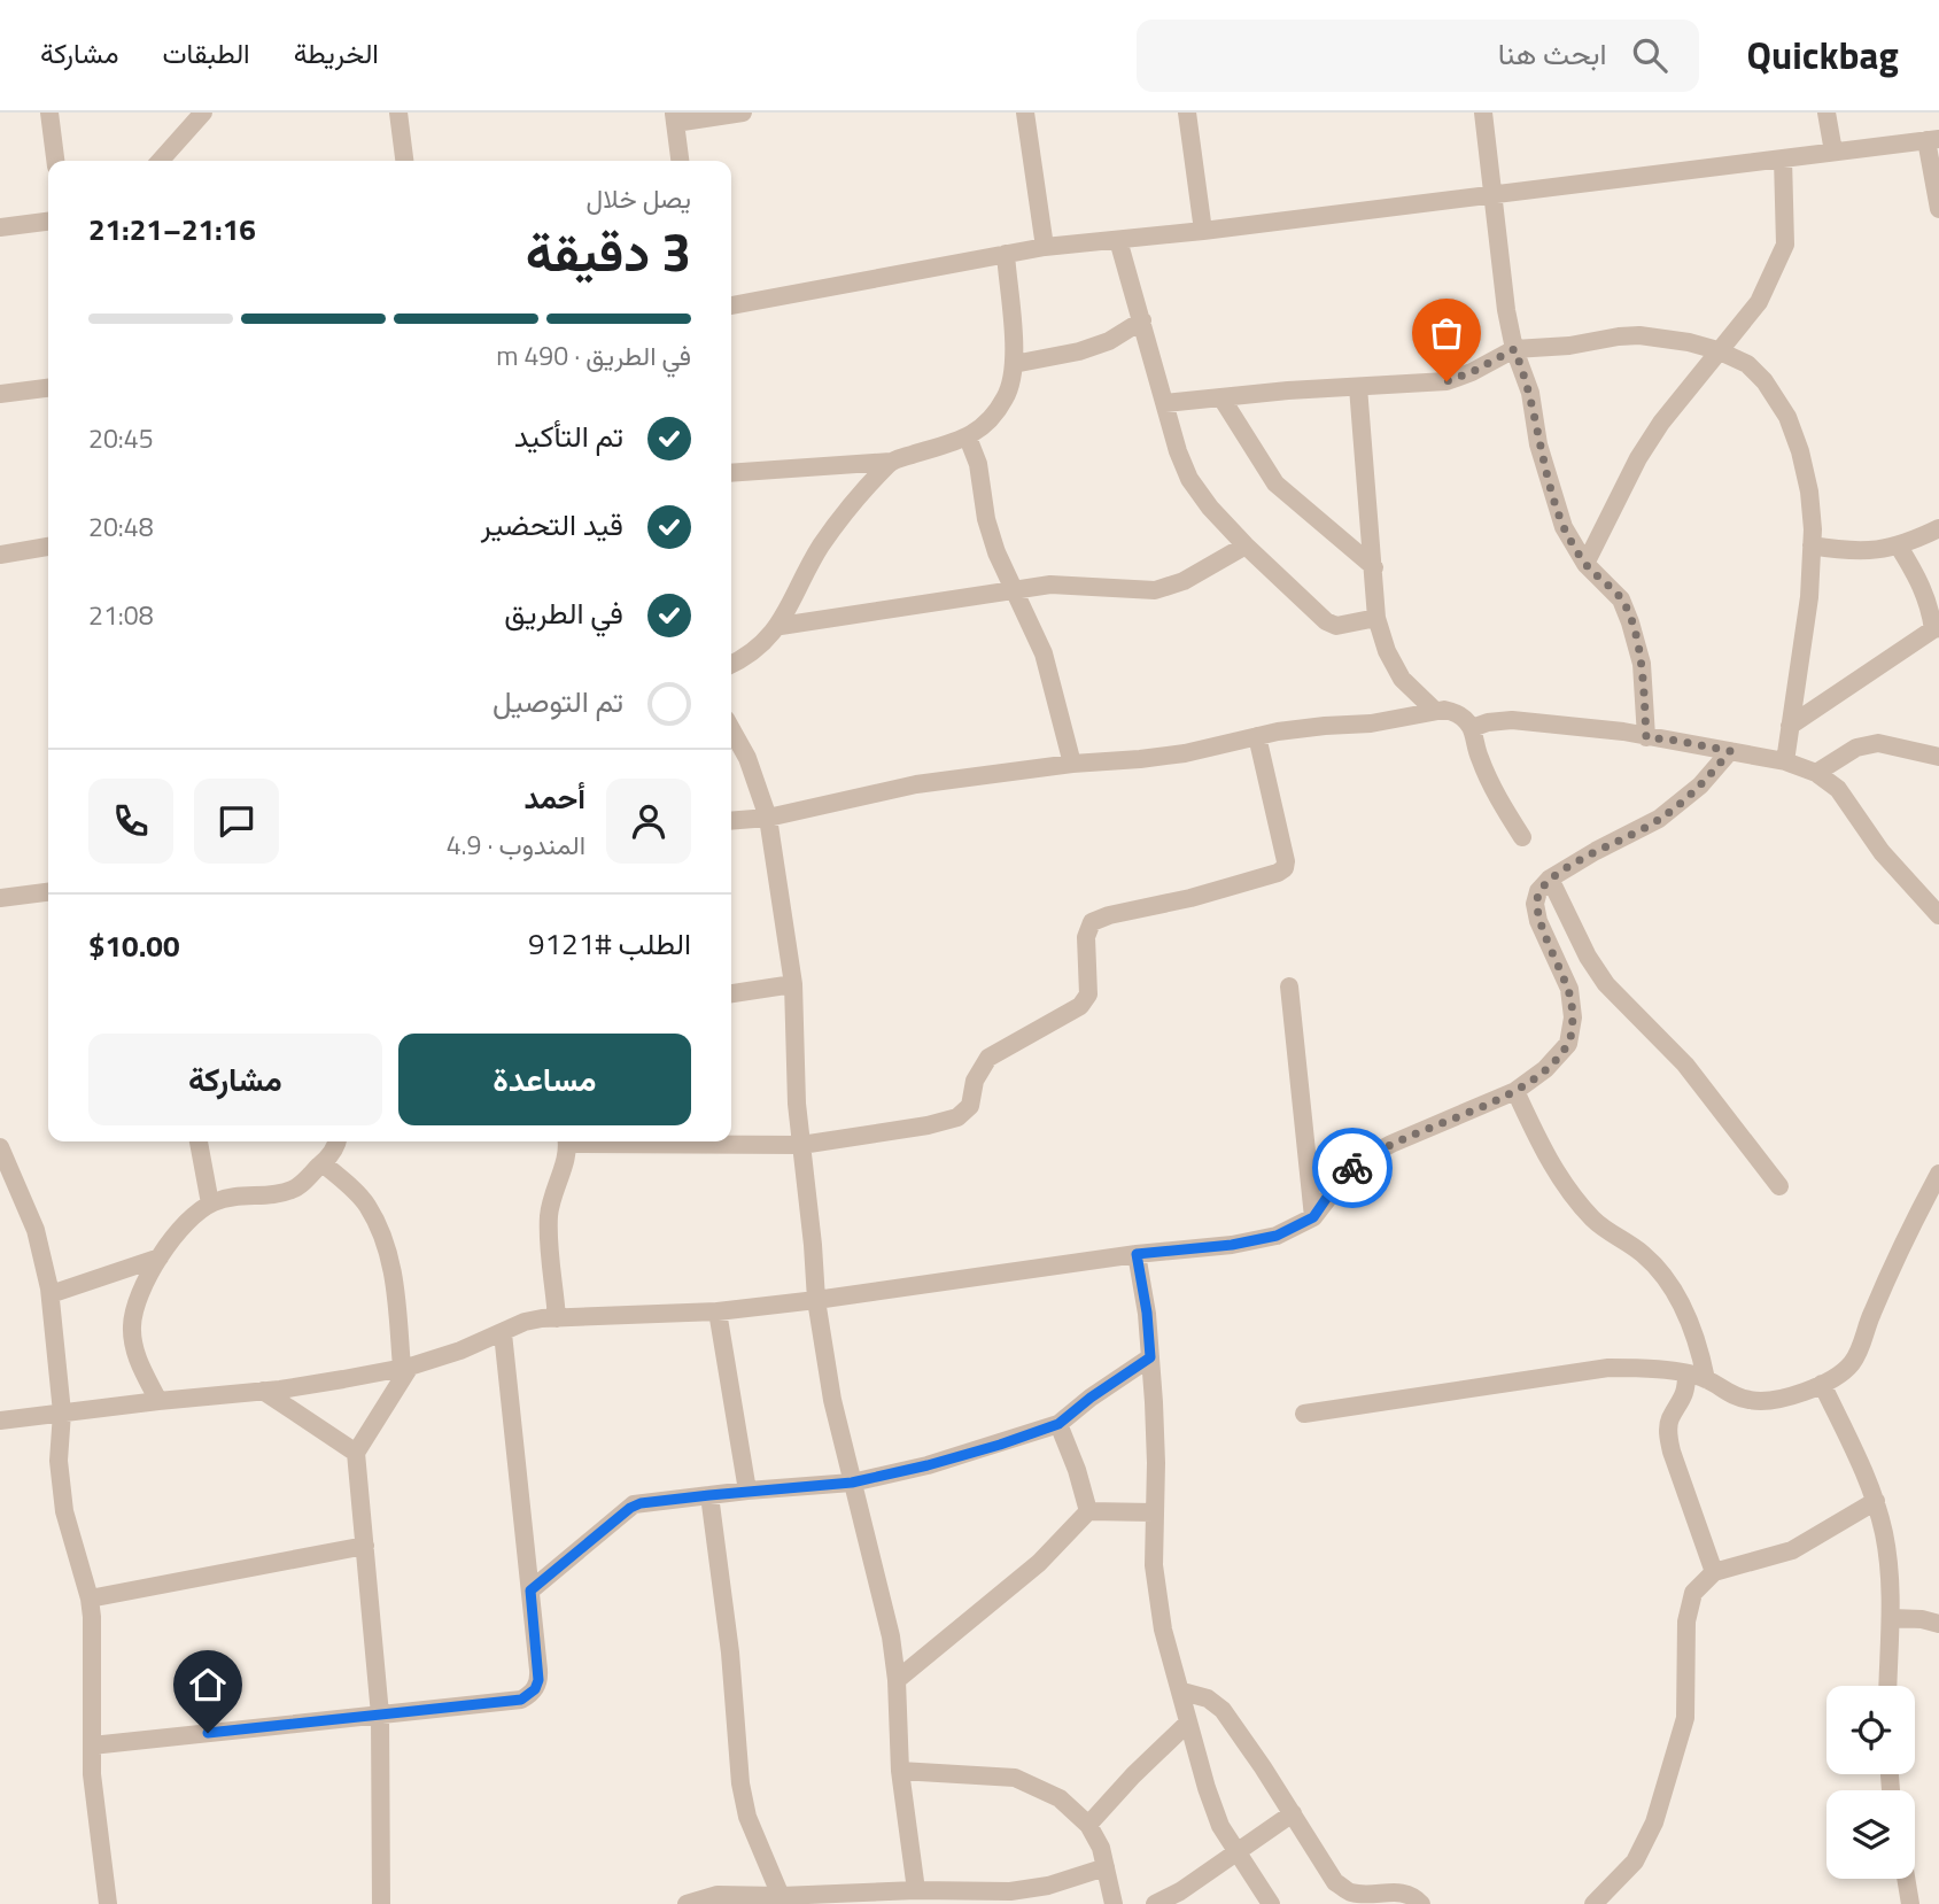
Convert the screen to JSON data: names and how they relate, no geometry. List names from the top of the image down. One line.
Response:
{"page":{"header":"Quickbag","search":"ابحث هنا","nav":["الخريطة","الطبقات","مشاركة"],"heading":["3 دقيقة","يصل خلال","21:16–21:21"],"panel":["أحمد","المندوب · 4.9","الطلب #9121","$10.00"],"bar":"في الطريق · 490 m","list":[["تم التأكيد","20:45"],["قيد التحضير","20:48"],["في الطريق","21:08"],"تم التوصيل"],"buttons":["مساعدة","مشاركة"]}}
